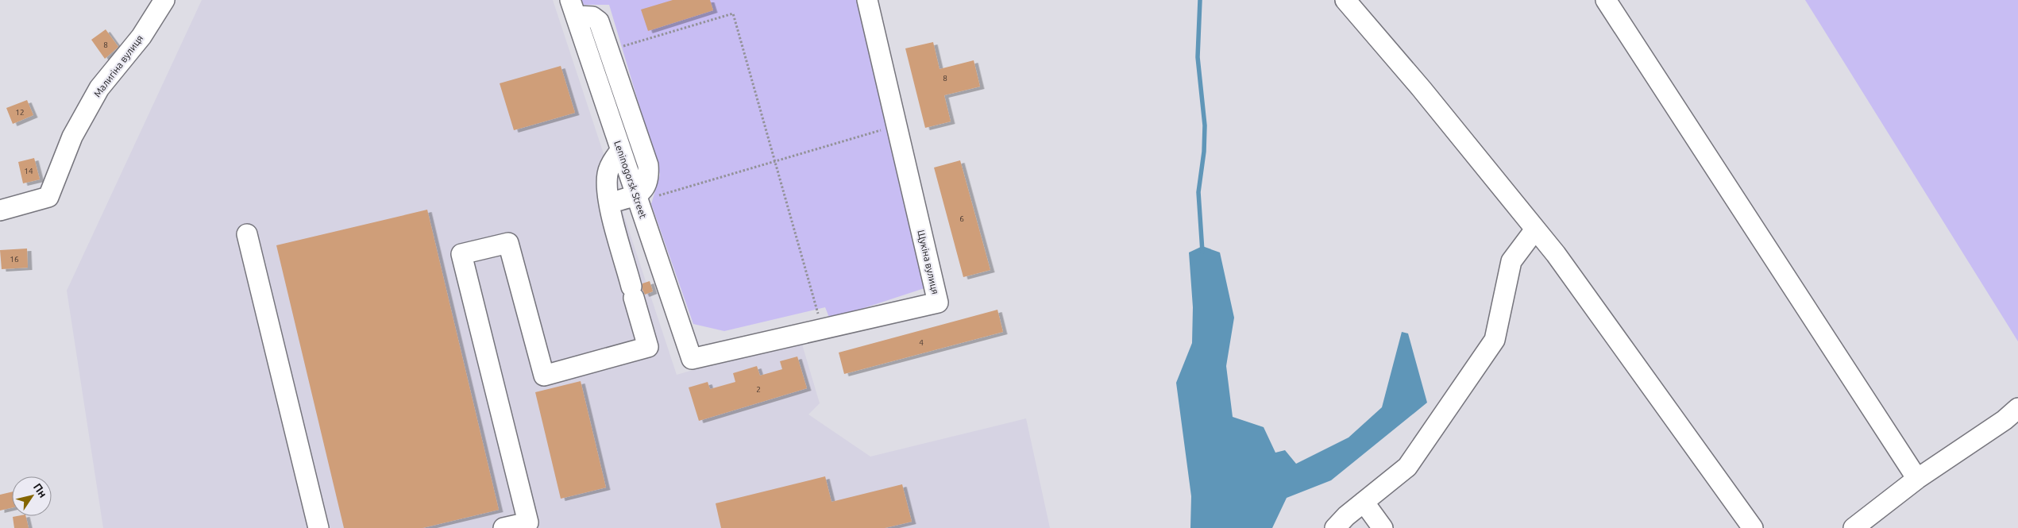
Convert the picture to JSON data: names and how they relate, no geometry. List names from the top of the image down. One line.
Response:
{"streets":{"street":["Малигіна вулиця","Leninogorsk Street","Щукіна вулиця"]},"crossings":[["Leninogorsk Street","Щукіна вулиця"]],"house_numbers":["8","8","12","14","6","16","4","2"],"north":"top right"}
